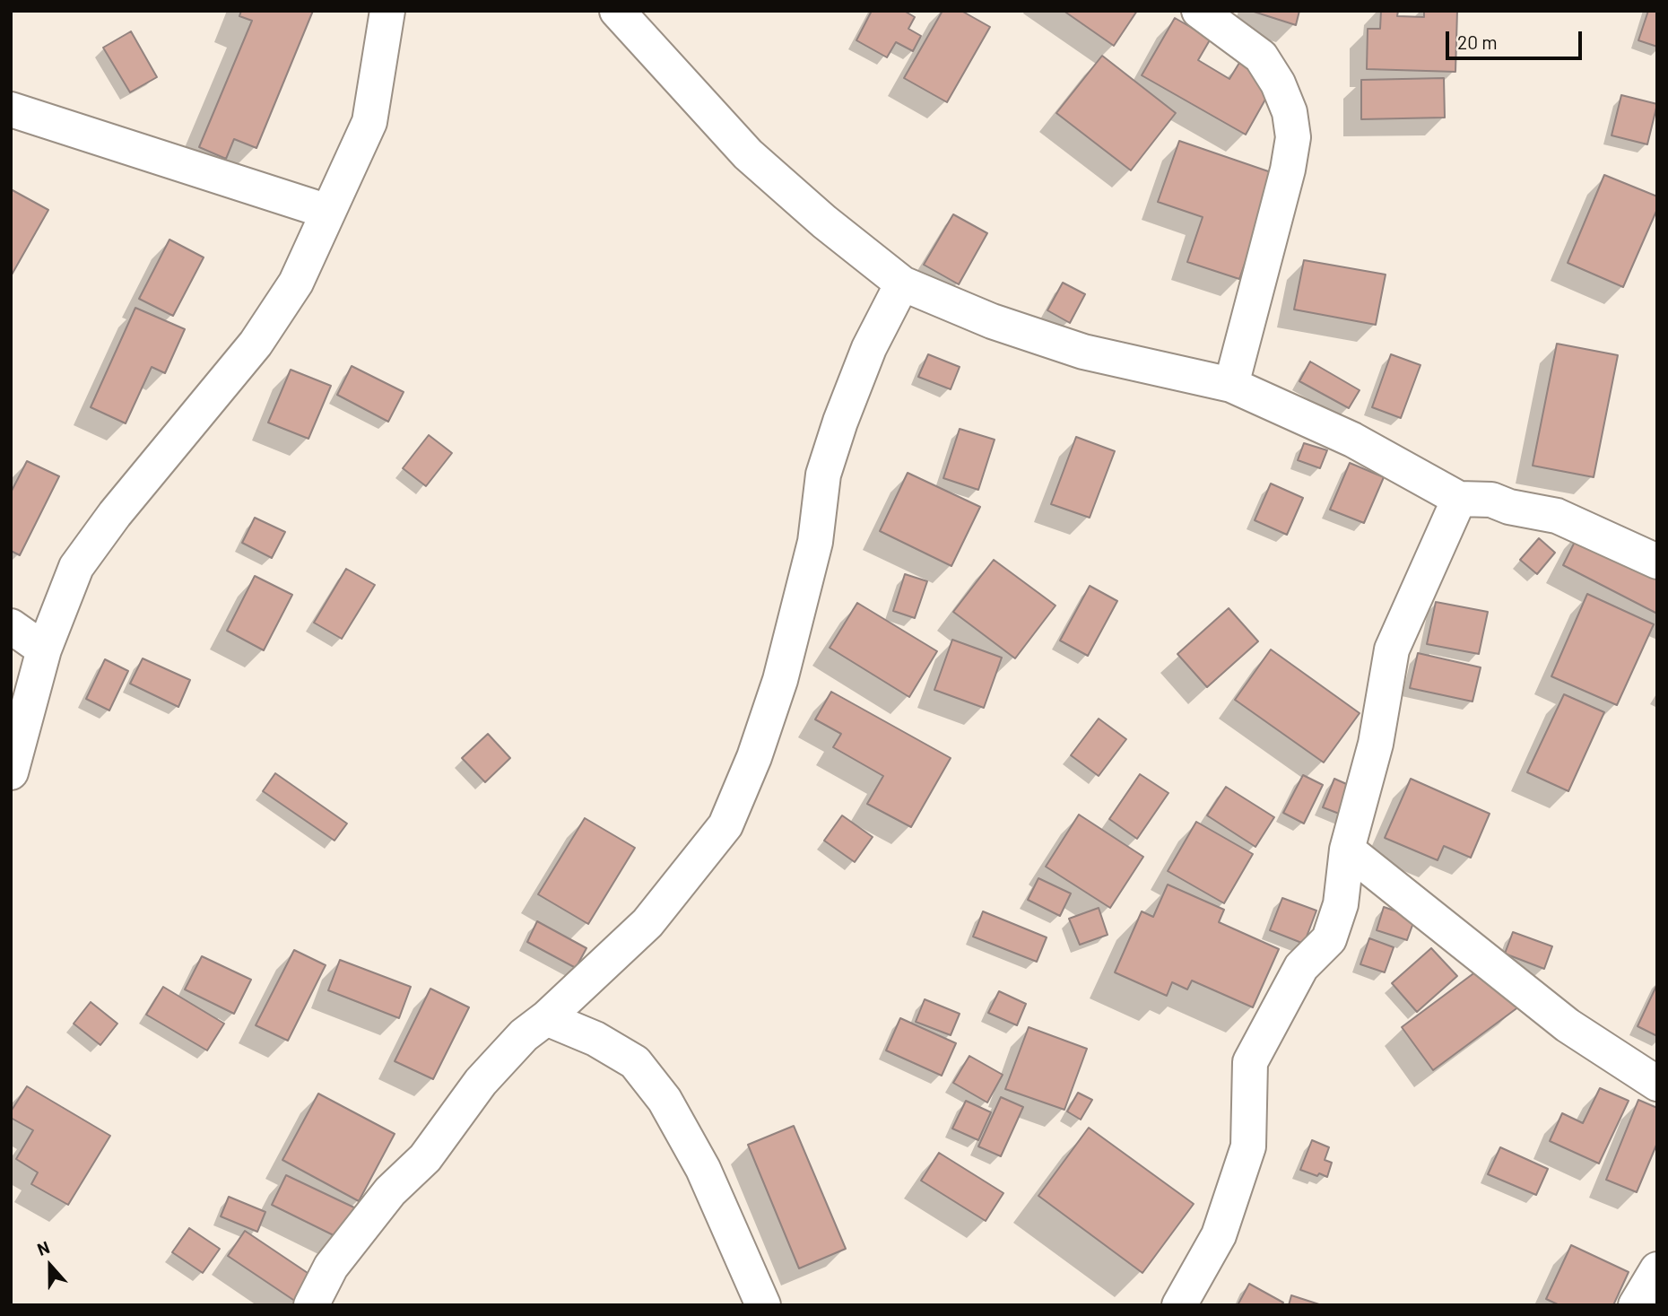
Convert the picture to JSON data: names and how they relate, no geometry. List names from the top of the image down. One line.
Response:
{"scale_bar":"20 m","north":"top"}
